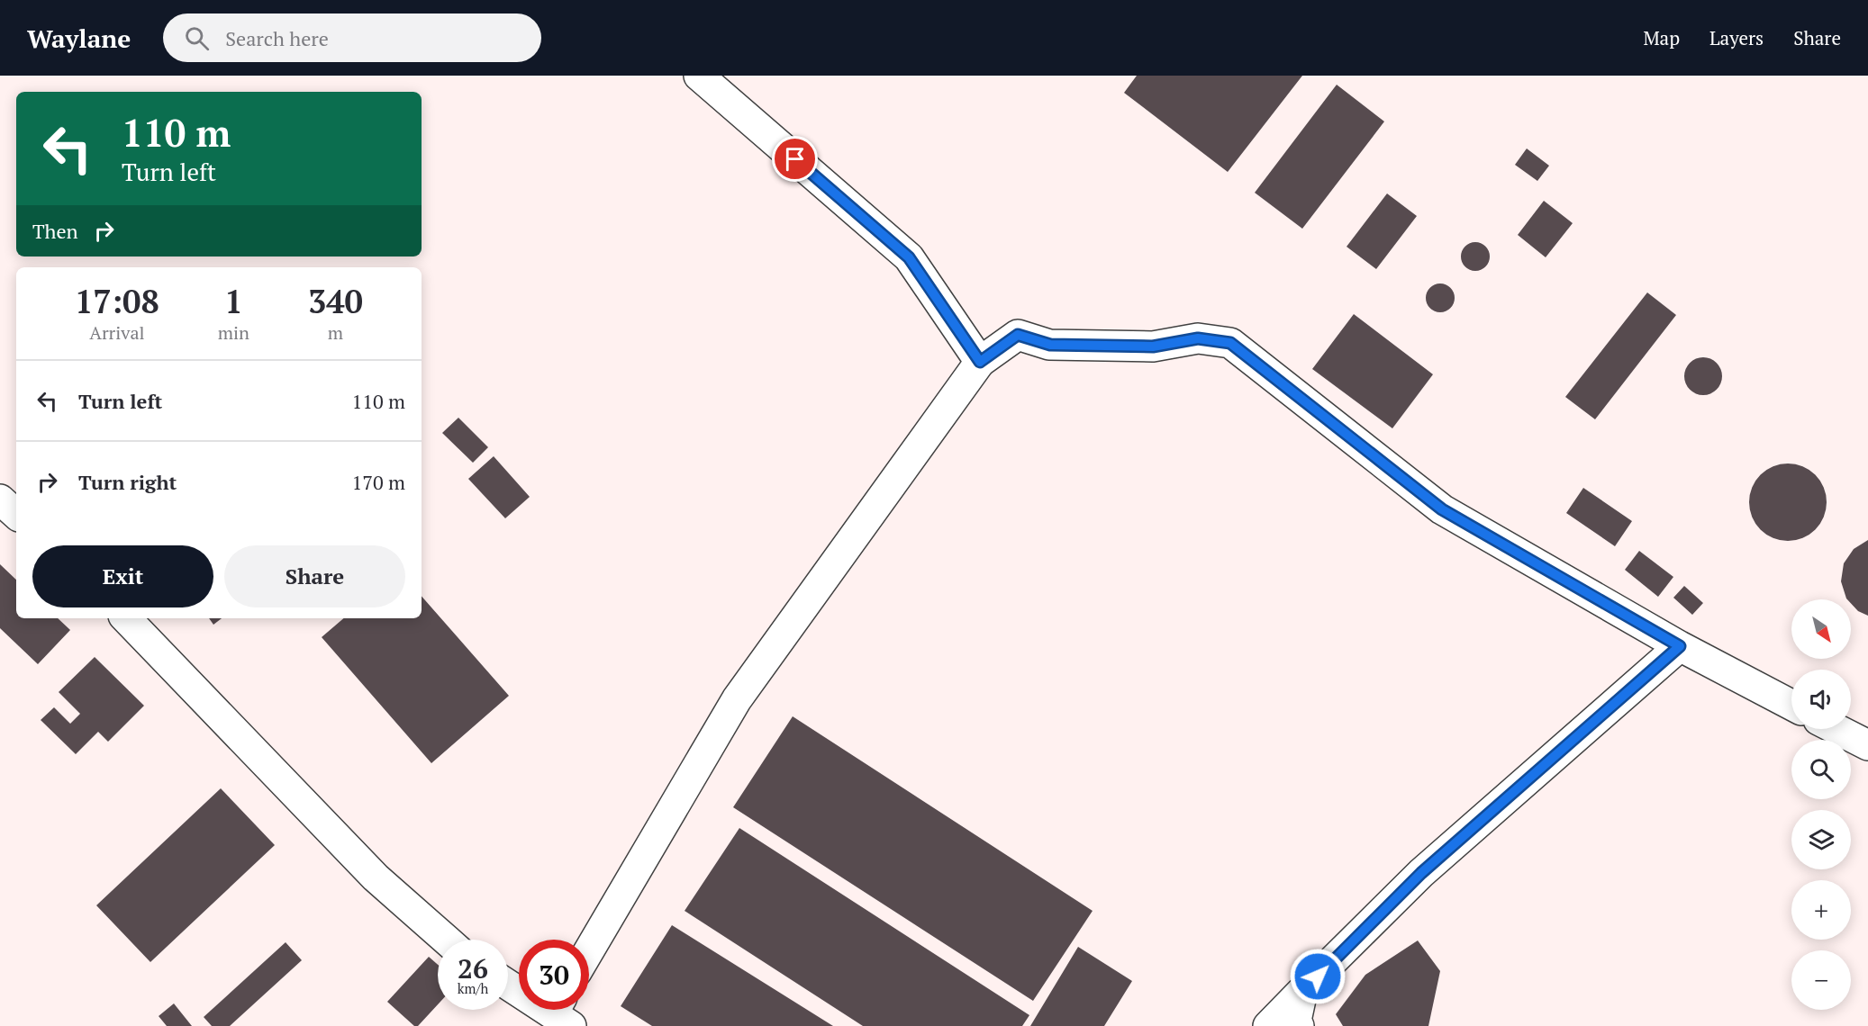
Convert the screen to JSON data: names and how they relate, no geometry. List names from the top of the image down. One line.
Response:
{"north":"bottom right","page":{"header":"Waylane","search":"Search here","nav":["Map","Layers","Share"],"turn":["110 m","Turn left"],"then":"Then","eta":["17:08","Arrival","1","min","340","m"],"list":[{"name":"Turn left","value":"110 m"},{"name":"Turn right","value":"170 m"}],"buttons":["Exit","Share"],"map_buttons":["+","−"],"speed":"26 km/h","limit":"30"}}
